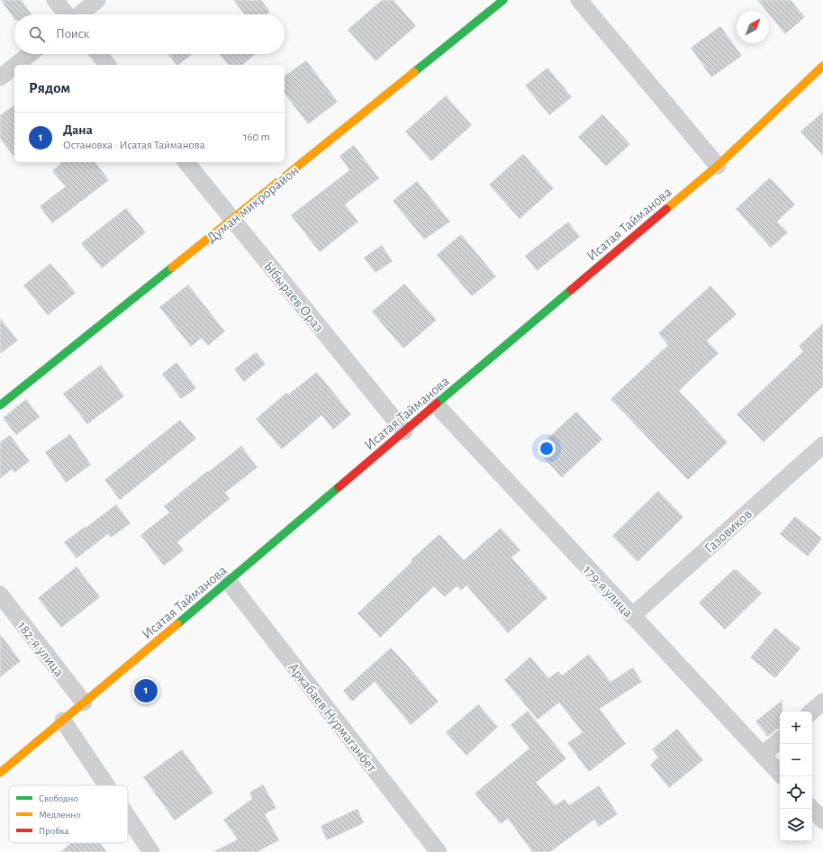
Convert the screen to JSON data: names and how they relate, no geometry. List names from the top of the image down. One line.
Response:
{"streets":{"street":["Думан микрорайон","Исатая Тайманова","Ыбыраев Ораз","Газовиков","179-я улица","182-я улица","Аркабаев Нурмаганбет"]},"crossings":[["Думан микрорайон","Ыбыраев Ораз"],["Исатая Тайманова","Ыбыраев Ораз"],["Исатая Тайманова","179-я улица"],["Исатая Тайманова","182-я улица"],["Исатая Тайманова","Аркабаев Нурмаганбет"],["Газовиков","179-я улица"]],"legend":["Свободно","Медленно","Пробка"],"north":"top right","page":{"search":"Поиск","heading":"Рядом","list":[{"mark":"1","name":"Дана","note":"Остановка · Исатая Тайманова","value":"160 m"}],"pins":"1","map_buttons":["+","−"]}}
